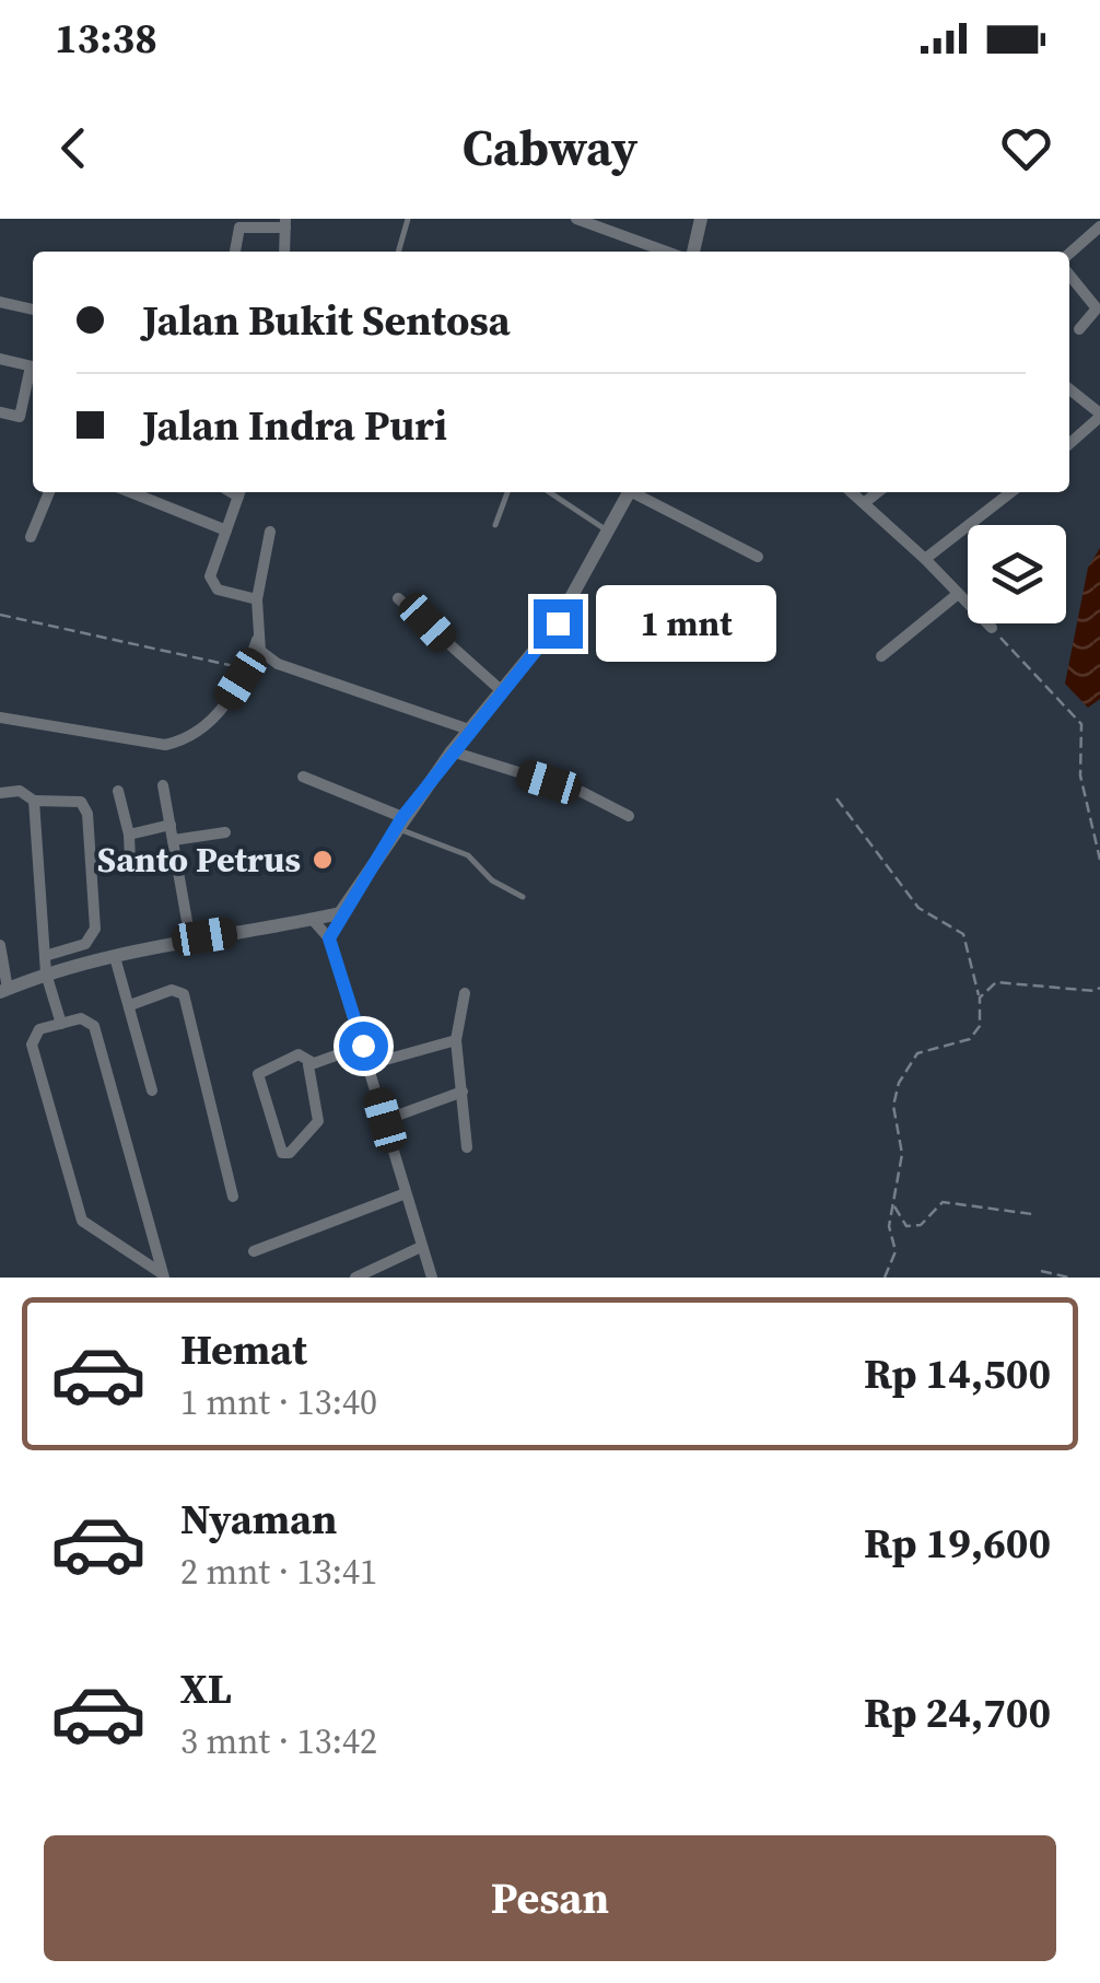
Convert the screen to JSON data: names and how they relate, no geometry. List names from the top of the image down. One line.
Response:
{"places":["Santo Petrus"],"page":{"status":"13:38","header":"Cabway","banner":["Jalan Bukit Sentosa","Jalan Indra Puri"],"bubble":"1 mnt","list":[{"name":"Hemat","note":"1 mnt · 13:40","value":"Rp 14,500"},{"name":"Nyaman","note":"2 mnt · 13:41","value":"Rp 19,600"},{"name":"XL","note":"3 mnt · 13:42","value":"Rp 24,700"}],"buttons":"Pesan"}}
